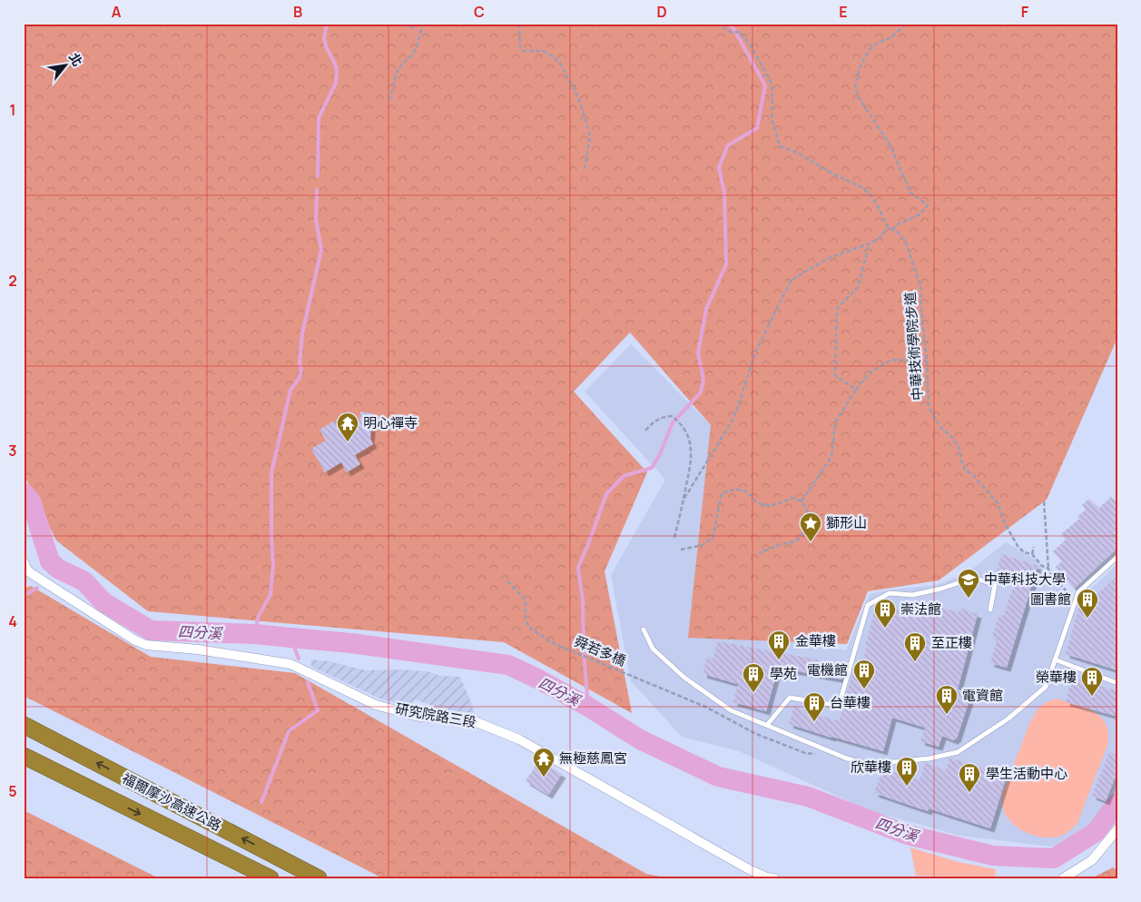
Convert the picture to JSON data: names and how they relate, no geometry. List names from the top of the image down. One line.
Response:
{"streets":{"highway":["福爾摩沙高速公路"],"street":["研究院路三段"],"path":["中華技術學院步道","舜若多橋"]},"water":["四分溪"],"places":{"temple":["明心禪寺","無極慈鳳宮"],"place":["獅形山"],"school or university":["中華科技大學"],"building":["圖書館","崇法館","金華樓","至正樓","電機館","學苑","榮華樓","電資館","台華樓","欣華樓","學生活動中心"]},"north":"top right","grid":{"columns":["A","B","C","D","E","F"],"rows":["1","2","3","4","5"]}}
